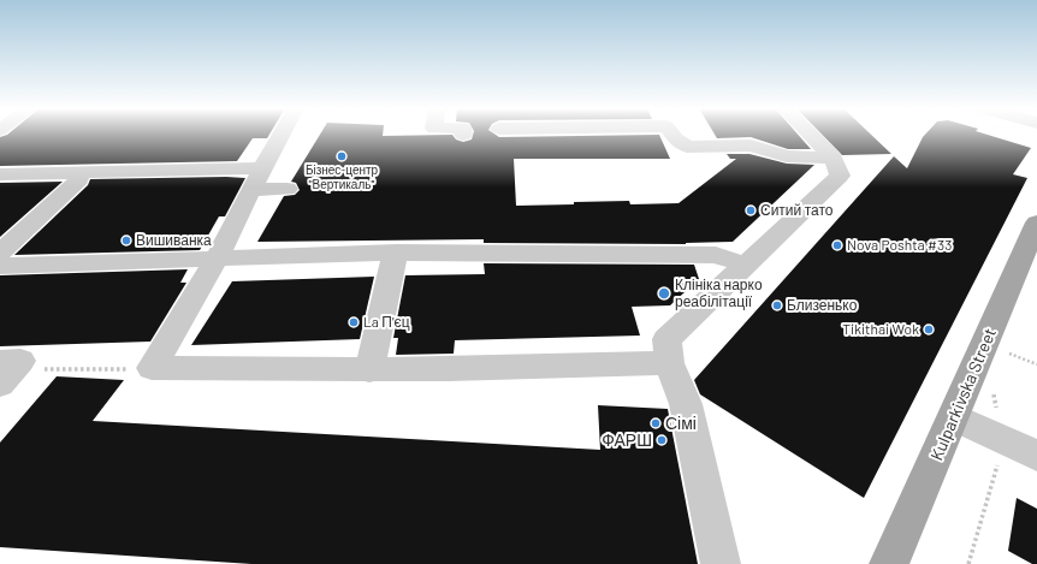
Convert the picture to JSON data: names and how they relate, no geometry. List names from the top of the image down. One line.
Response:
{"streets":{"main road":["Kulparkivska Street"]},"places":["Бізнес-центр \"Вертикаль\"","Ситий тато","Вишиванка","Nova Poshta #33","Клініка нарко реабілітації","Близенько","La П'єц","Tikithai Wok","Сімі","ФАРШ"]}
